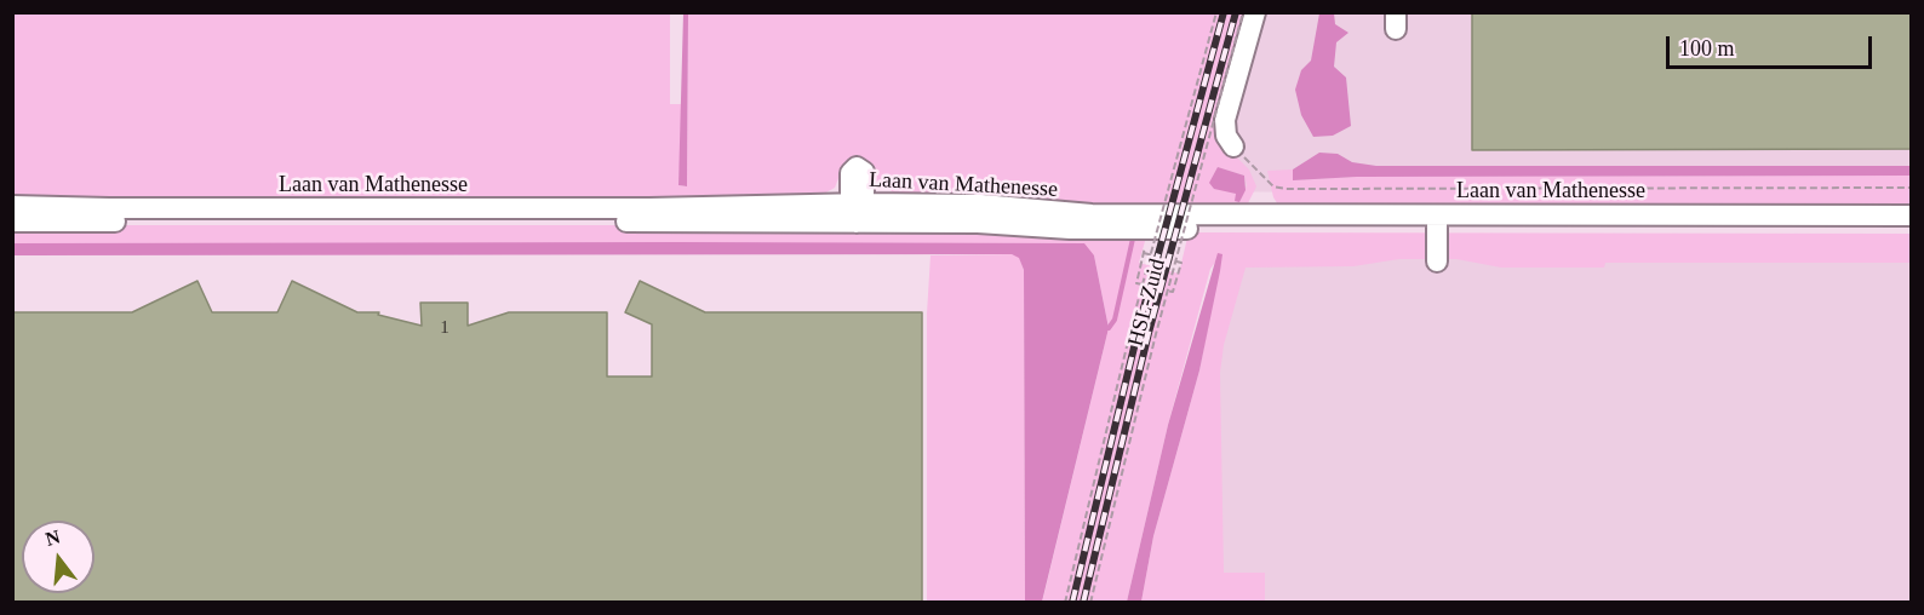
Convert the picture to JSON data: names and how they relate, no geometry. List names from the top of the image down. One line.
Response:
{"streets":{"street":["Laan van Mathenesse"],"path":["HSL-Zuid"]},"house_numbers":["1"],"scale_bar":"100 m","north":"top"}
